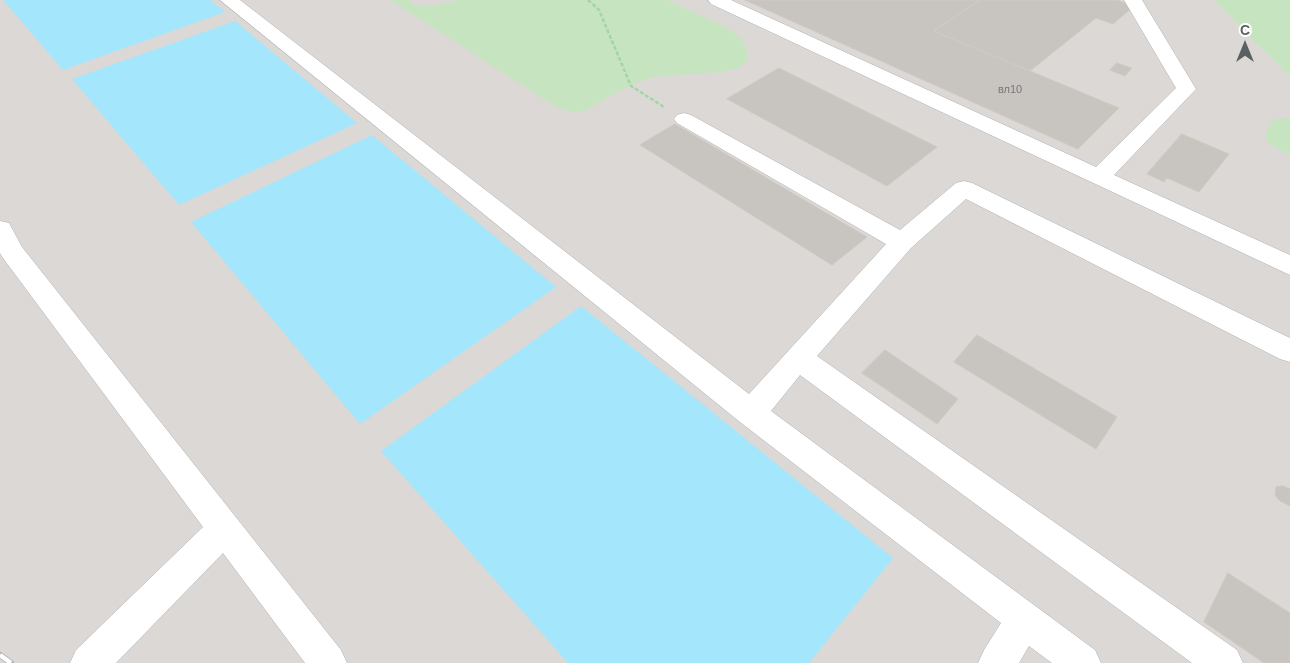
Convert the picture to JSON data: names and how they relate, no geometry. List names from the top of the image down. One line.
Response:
{"house_numbers":["вл10"],"north":"top"}
